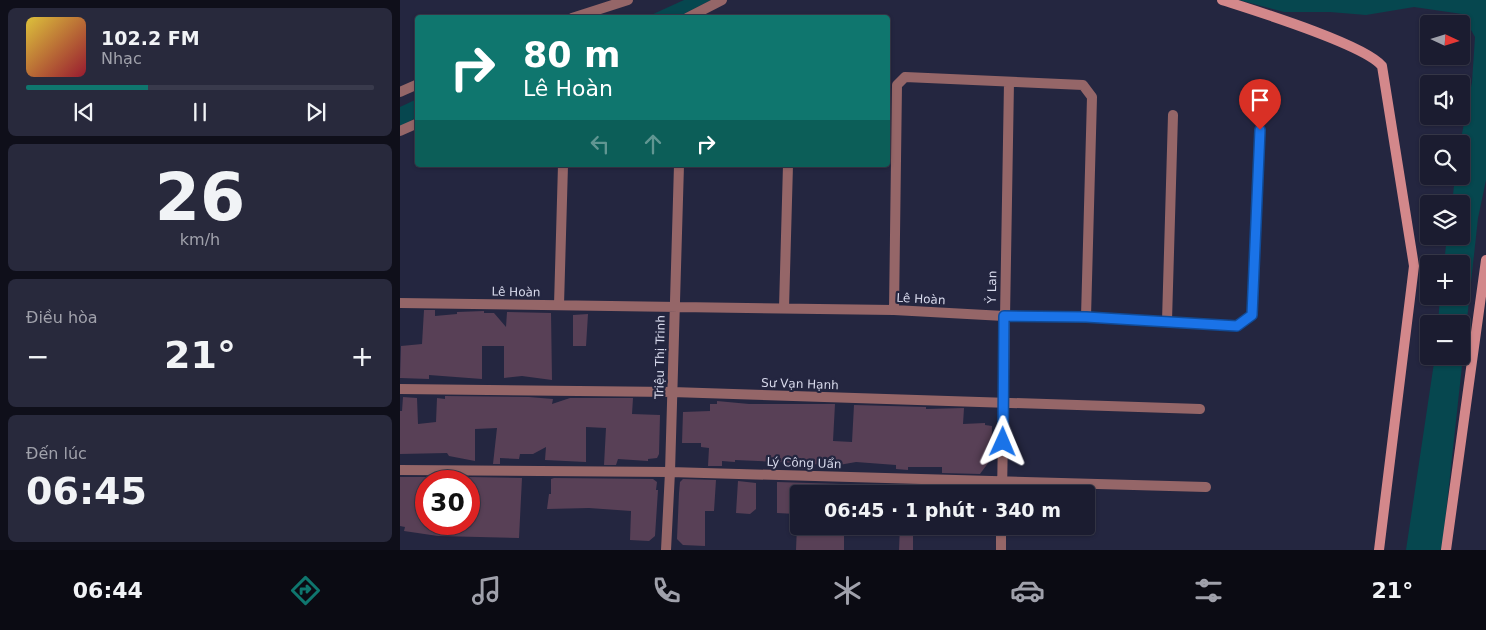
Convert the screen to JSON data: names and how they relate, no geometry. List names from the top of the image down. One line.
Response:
{"streets":{"street":["Ỷ Lan","Lê Hoàn","Triệu Thị Trinh","Sư Vạn Hạnh","Lý Công Uẩn"]},"crossings":[["Ỷ Lan","Lê Hoàn"],["Ỷ Lan","Sư Vạn Hạnh"],["Ỷ Lan","Lý Công Uẩn"],["Lê Hoàn","Triệu Thị Trinh"],["Triệu Thị Trinh","Sư Vạn Hạnh"],["Triệu Thị Trinh","Lý Công Uẩn"]],"north":"right","page":{"map_buttons":["+","−"],"turn":["80 m","Lê Hoàn"],"song":["102.2 FM","Nhạc"],"tile":[["26","km/h"],"Điều hòa",["Đến lúc","06:45"]],"heat":["−","21°","+"],"limit":"30","trip":"06:45 · 1 phút · 340 m","tabs":["06:44","21°"]}}
